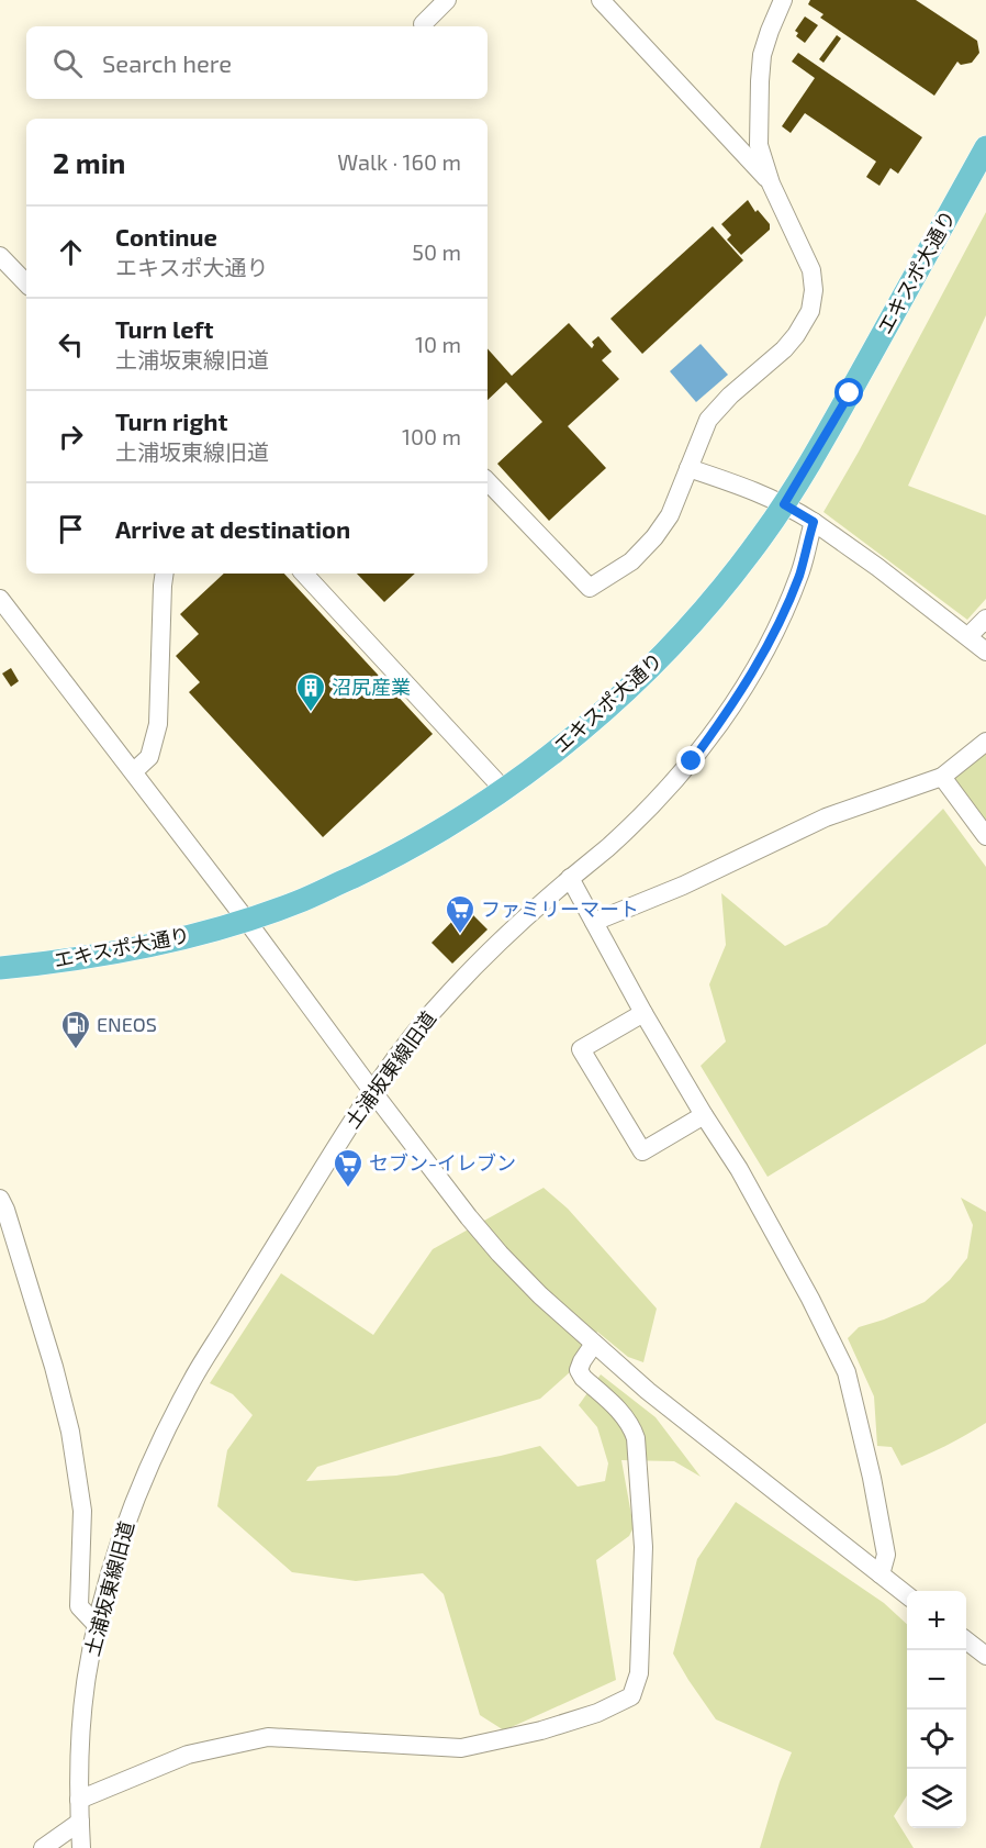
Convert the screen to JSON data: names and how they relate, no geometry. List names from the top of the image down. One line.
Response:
{"streets":{"main road":["エキスポ大通り"],"street":["土浦坂東線旧道"]},"places":{"building":["沼尻産業"],"supermarket":["ファミリーマート","セブン-イレブン"],"fuel station":["ENEOS"]},"page":{"search":"Search here","heading":["2 min","Walk · 160 m"],"list":[["Continue","エキスポ大通り","50 m"],["Turn left","土浦坂東線旧道","10 m"],["Turn right","土浦坂東線旧道","100 m"],"Arrive at destination"],"map_buttons":["+","−"]}}
